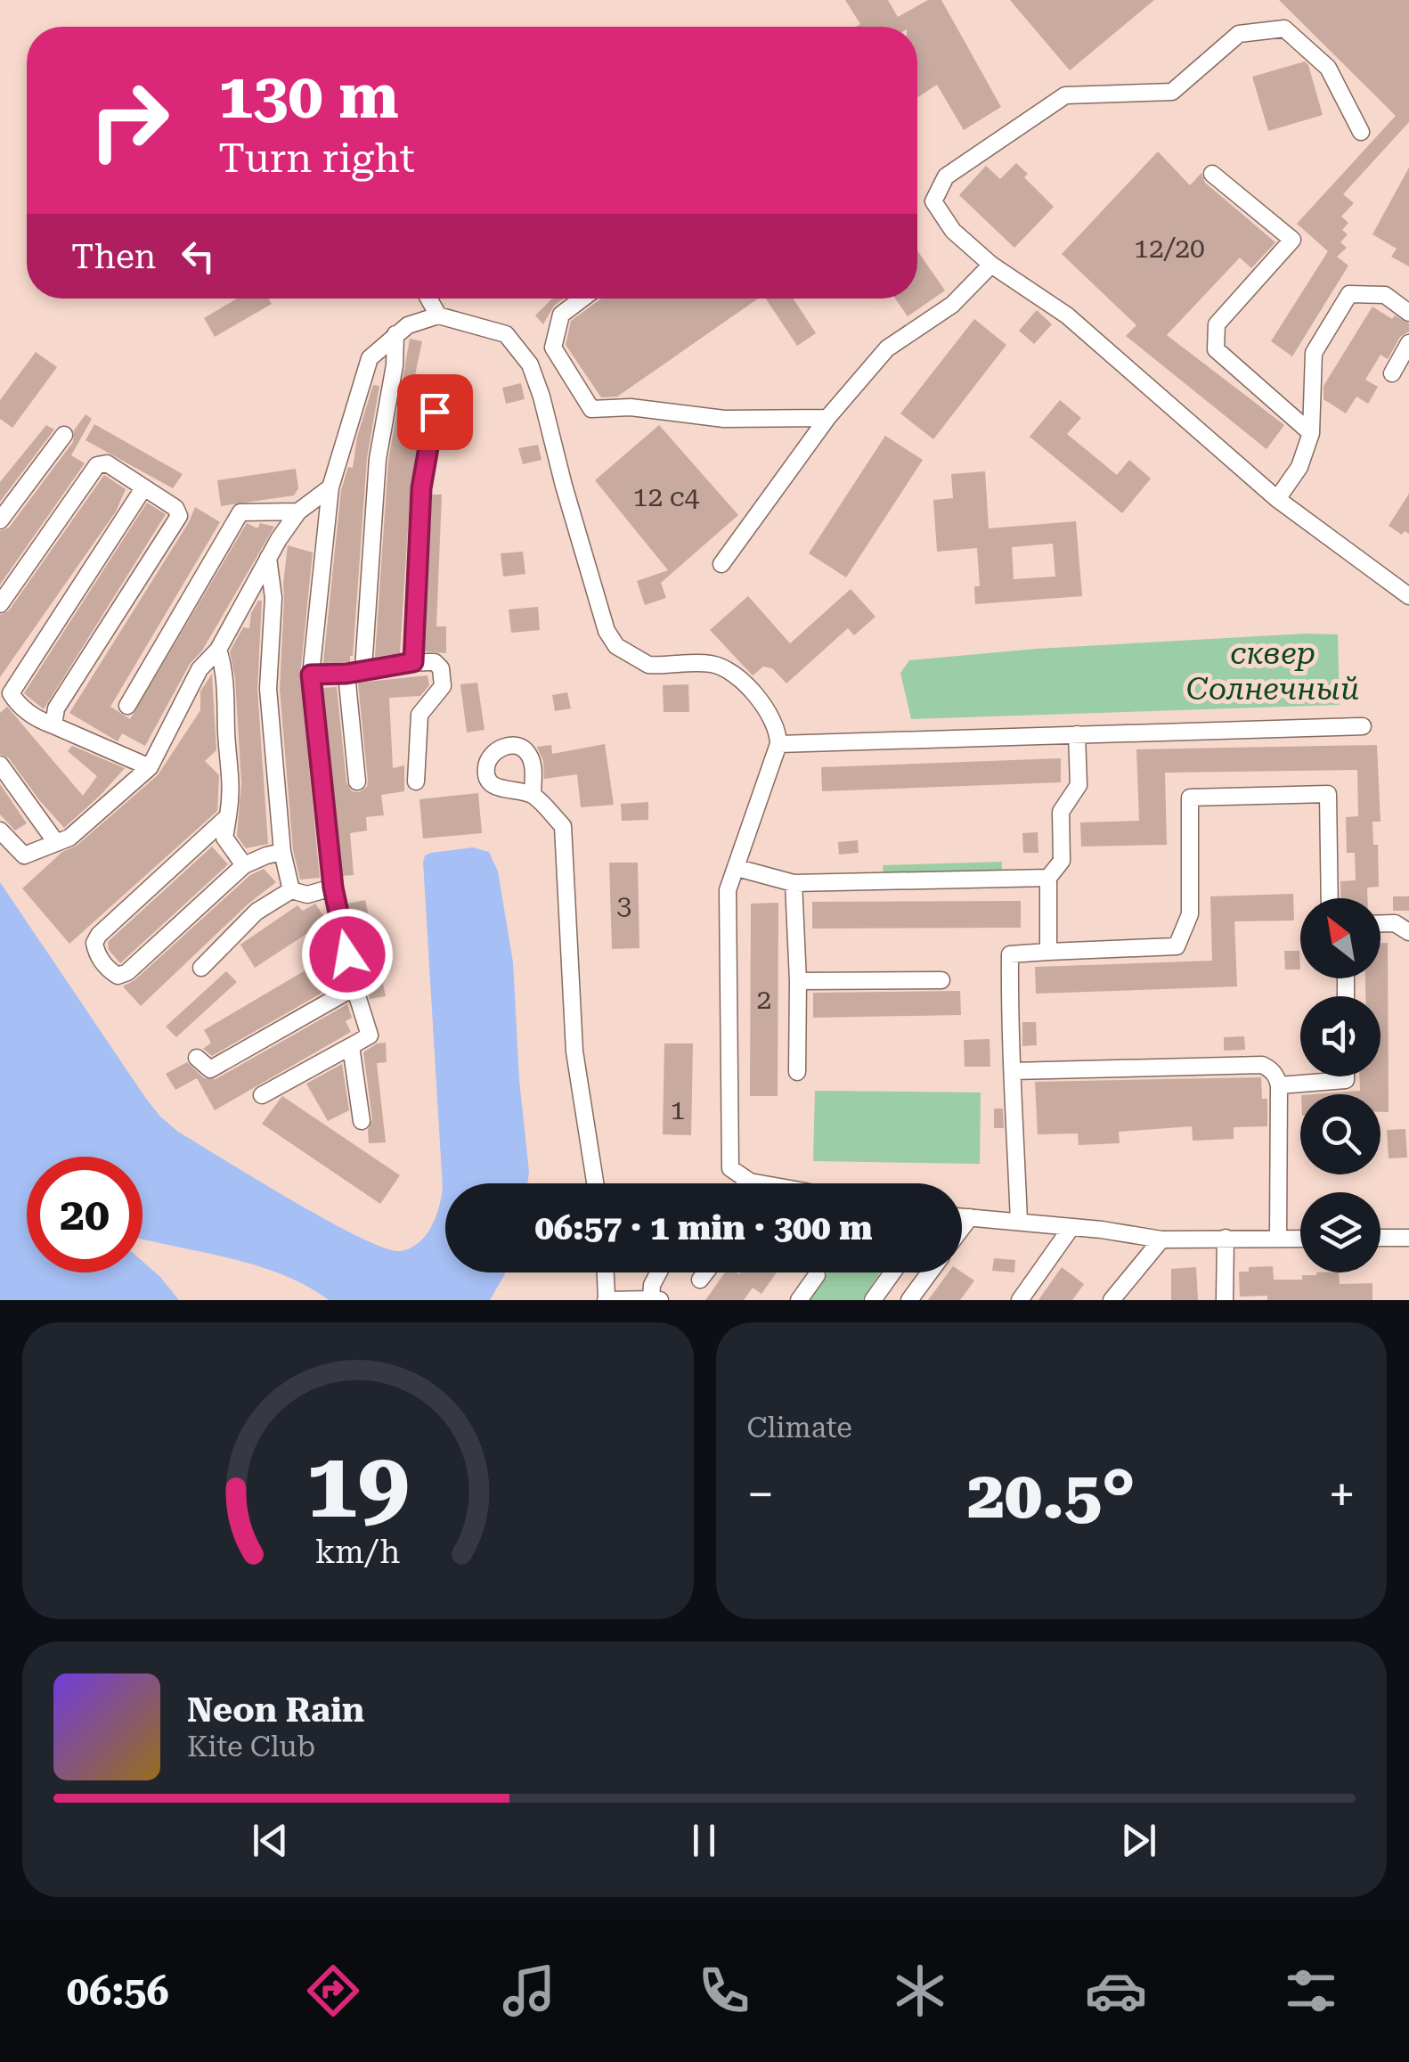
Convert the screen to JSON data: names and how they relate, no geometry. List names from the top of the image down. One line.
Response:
{"parks":["сквер Солнечный"],"house_numbers":["12/20","12 с4","3","2","1"],"north":"top left","page":{"turn":["130 m","Turn right"],"then":"Then","limit":"20","trip":"06:57 · 1 min · 300 m","tile":"Climate","heat":["−","20.5°","+"],"song":["Neon Rain","Kite Club"],"tabs":"06:56","gauge":["19","km/h"]}}
